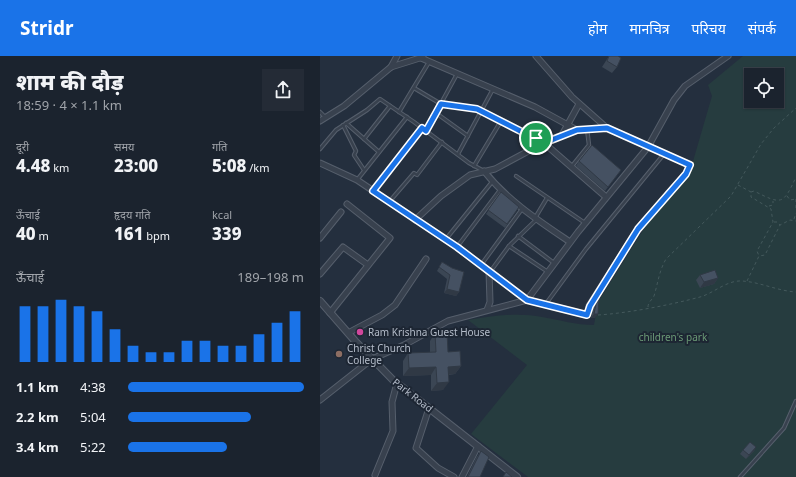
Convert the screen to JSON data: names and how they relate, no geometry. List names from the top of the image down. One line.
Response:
{"streets":{"street":["Park Road"]},"parks":["children's park"],"places":["Ram Krishna Guest House","Christ Church College"],"page":{"header":"Stridr","nav":["होम","मानचित्र","परिचय","संपर्क"],"heading":["शाम की दौड़","18:59 · 4 × 1.1 km"],"stats":[["दूरी","4.48 km"],["समय","23:00"],["गति","5:08 /km"],["ऊँचाई","40 m"],["हृदय गति","161 bpm"],["kcal","339"]],"chart":["ऊँचाई","189–198 m"],"list":[{"name":"1.1 km","note":"4:38"},{"name":"2.2 km","note":"5:04"},{"name":"3.4 km","note":"5:22"}]}}
